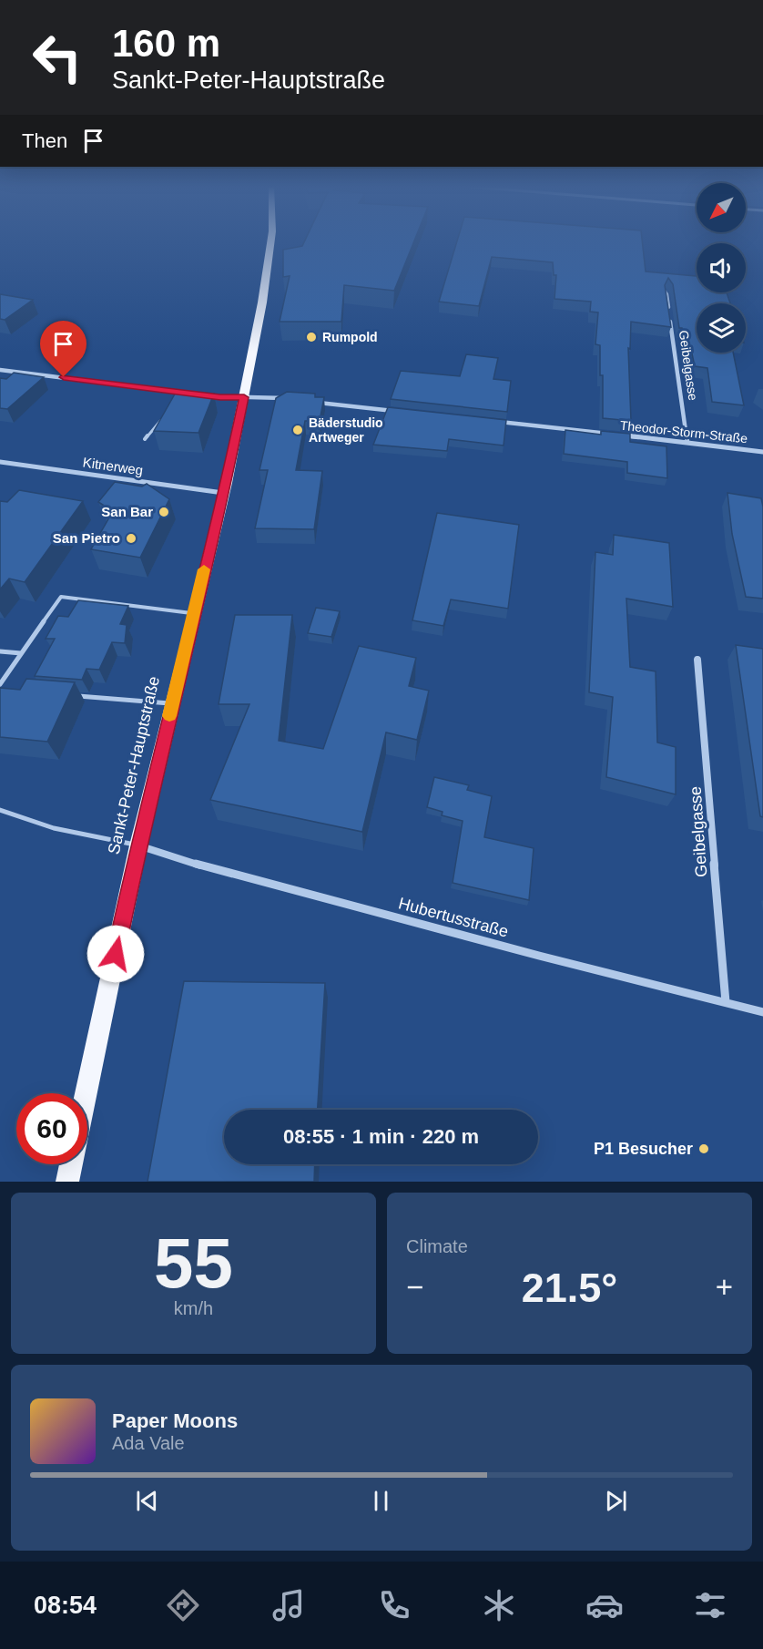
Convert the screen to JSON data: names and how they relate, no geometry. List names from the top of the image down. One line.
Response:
{"streets":{"main road":["Sankt-Peter-Hauptstraße"],"street":["Geibelgasse","Theodor-Storm-Straße","Kitnerweg","Hubertusstraße"]},"crossings":[["Geibelgasse","Theodor-Storm-Straße"],["Geibelgasse","Hubertusstraße"],["Kitnerweg","Sankt-Peter-Hauptstraße"],["Sankt-Peter-Hauptstraße","Hubertusstraße"]],"places":["Rumpold","Bäderstudio Artweger","San Bar","San Pietro","P1 Besucher"],"north":"bottom left","page":{"turn":["160 m","Sankt-Peter-Hauptstraße"],"then":"Then","limit":"60","trip":"08:55 · 1 min · 220 m","tile":[["55","km/h"],"Climate"],"heat":["−","21.5°","+"],"song":["Paper Moons","Ada Vale"],"tabs":"08:54"}}
